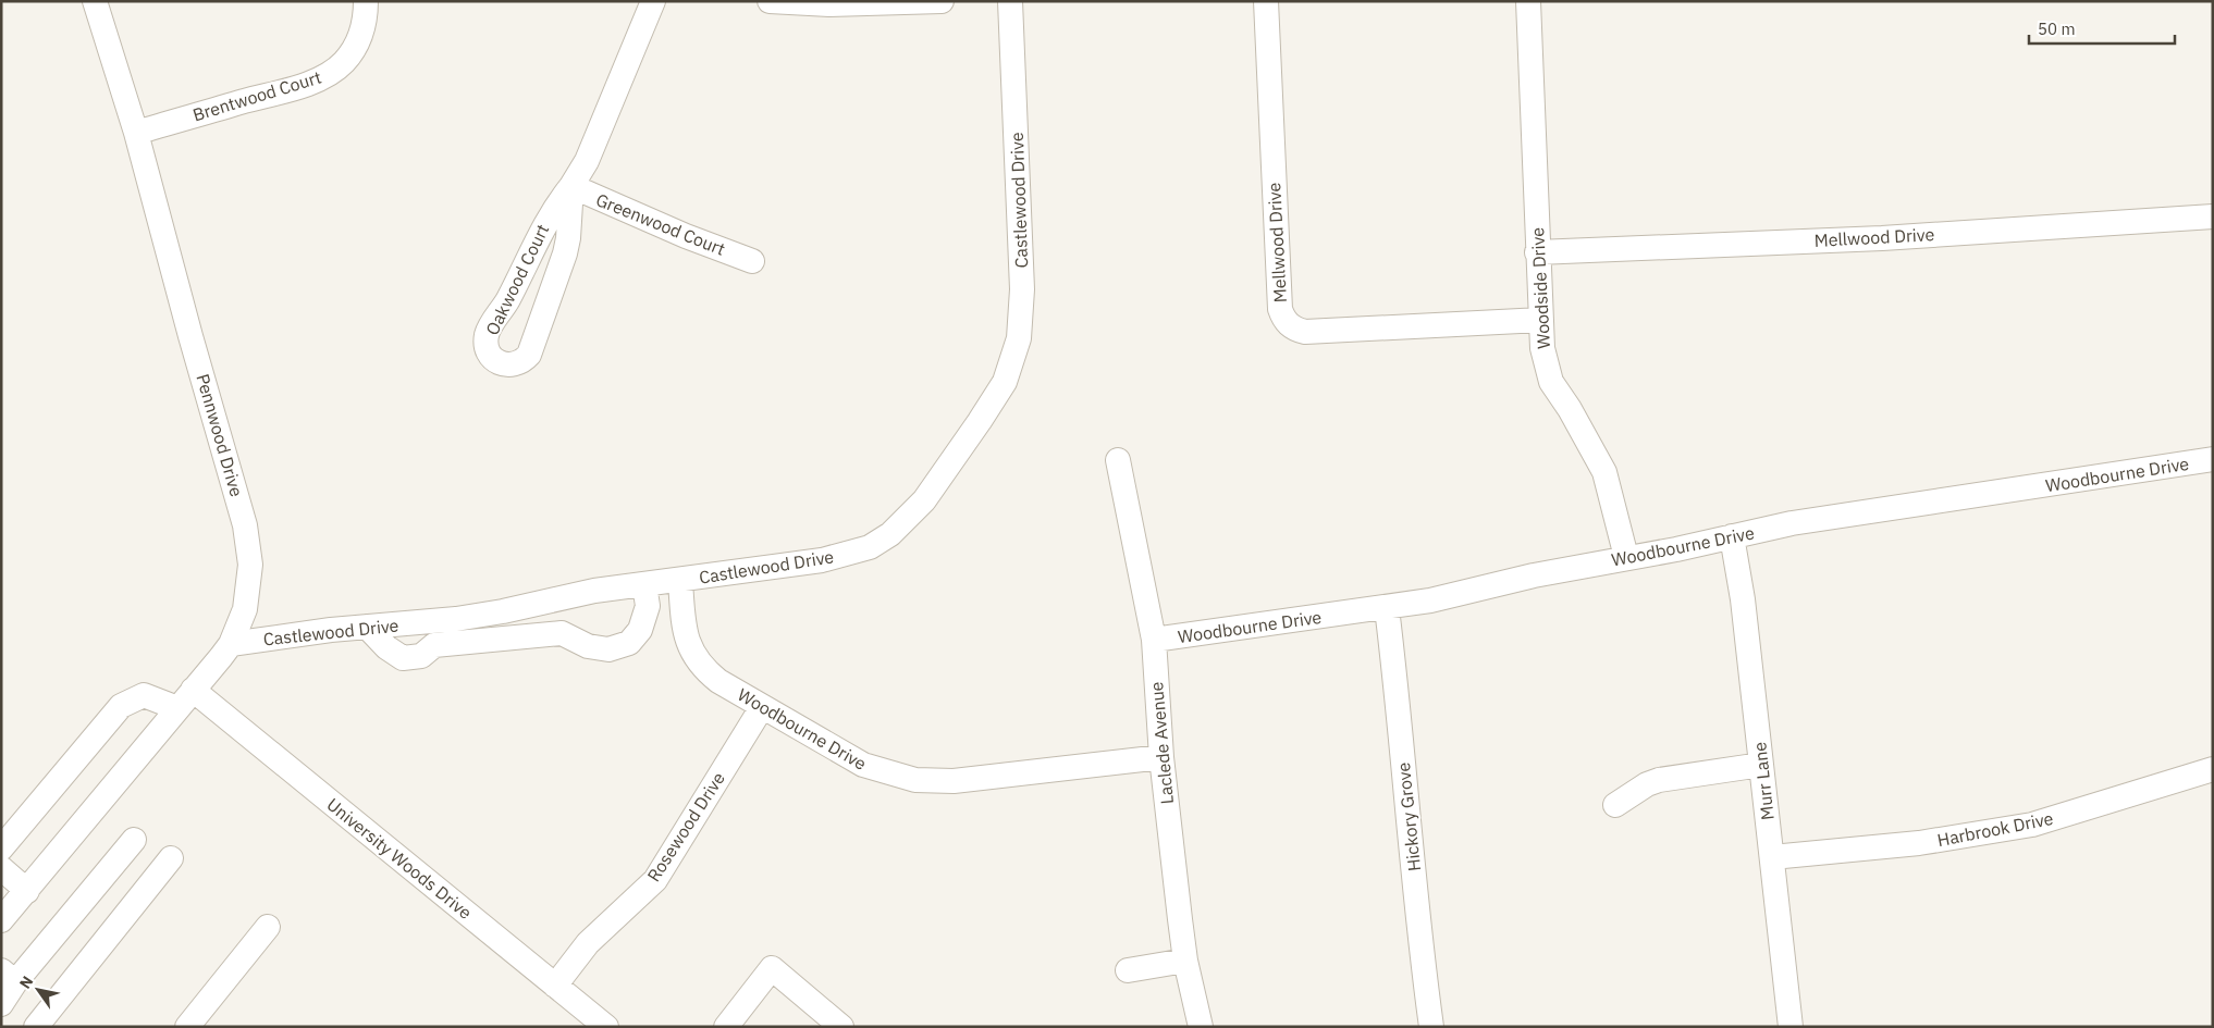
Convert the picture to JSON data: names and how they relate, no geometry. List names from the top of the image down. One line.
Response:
{"streets":{"street":["Brentwood Court","Castlewood Drive","Greenwood Court","Mellwood Drive","Oakwood Court","Woodside Drive","Pennwood Drive","Woodbourne Drive","Laclede Avenue","Murr Lane","Hickory Grove","Rosewood Drive","Harbrook Drive","University Woods Drive"]},"crossings":[["Brentwood Court","Pennwood Drive"],["Castlewood Drive","Pennwood Drive"],["Castlewood Drive","Woodbourne Drive"],["Greenwood Court","Oakwood Court"],["Mellwood Drive","Woodside Drive"],["Woodside Drive","Woodbourne Drive"],["Pennwood Drive","University Woods Drive"],["Woodbourne Drive","Laclede Avenue"],["Woodbourne Drive","Murr Lane"],["Woodbourne Drive","Hickory Grove"],["Woodbourne Drive","Rosewood Drive"],["Murr Lane","Harbrook Drive"],["Rosewood Drive","University Woods Drive"]],"scale_bar":"50 m","north":"top left"}
